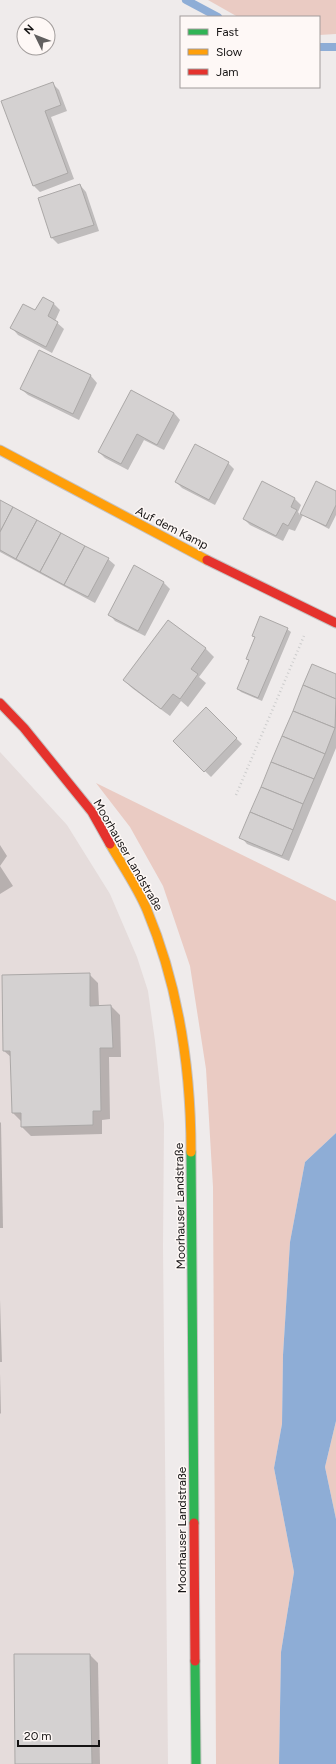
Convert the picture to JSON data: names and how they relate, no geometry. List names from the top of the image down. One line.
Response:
{"streets":{"street":["Auf dem Kamp","Moorhauser Landstraße"]},"legend":["Fast","Slow","Jam"],"scale_bar":"20 m","north":"top left"}
